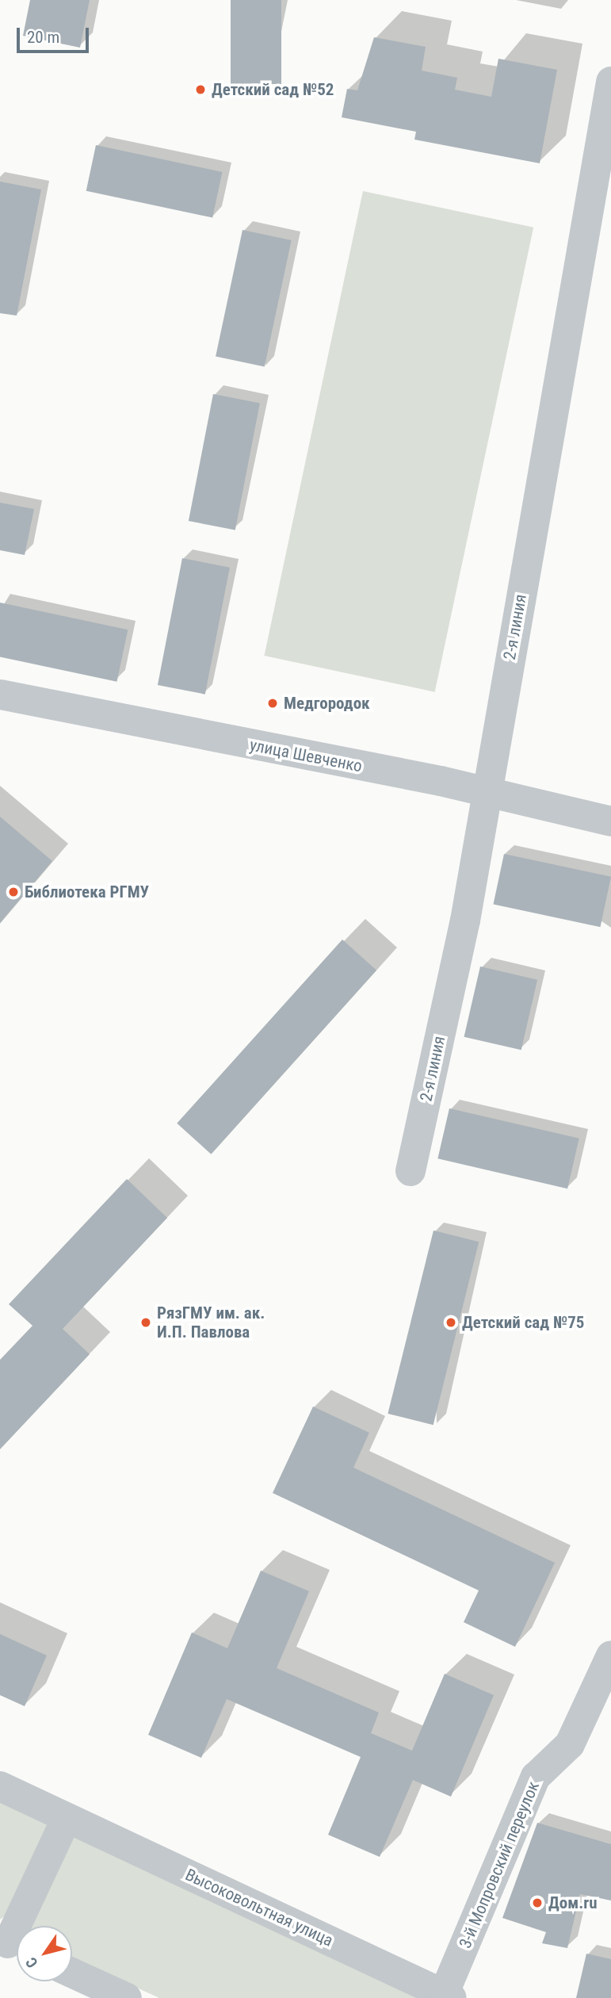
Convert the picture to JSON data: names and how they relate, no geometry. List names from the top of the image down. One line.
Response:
{"streets":{"street":["2-я линия","улица Шевченко","3-й Мопровский переулок","Высоковольтная улица"]},"crossings":[["2-я линия","улица Шевченко"],["3-й Мопровский переулок","Высоковольтная улица"]],"places":["Детский сад №52","Медгородок","Библиотека РГМУ","РязГМУ им. ак. И.П. Павлова","Детский сад №75","Дом.ru"],"scale_bar":"20 m","north":"bottom left"}
